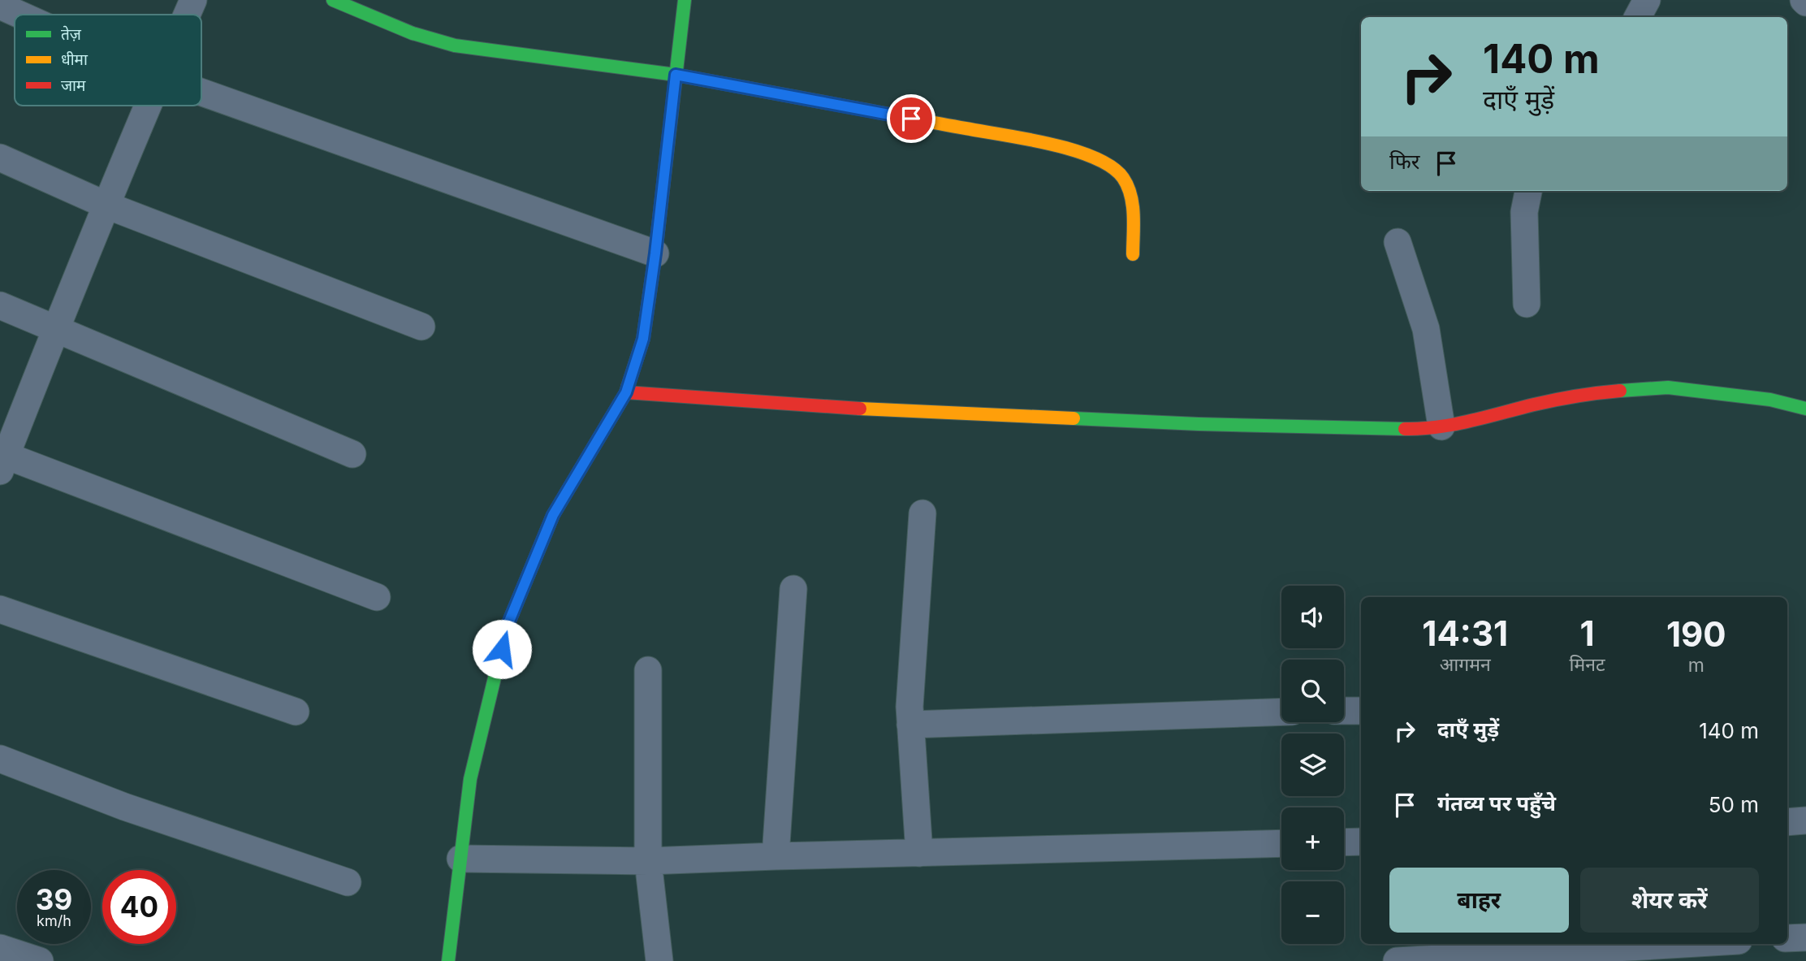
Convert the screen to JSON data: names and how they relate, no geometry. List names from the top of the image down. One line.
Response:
{"legend":["तेज़","धीमा","जाम"],"page":{"turn":["140 m","दाएँ मुड़ें"],"then":"फिर","map_buttons":["+","−"],"eta":["14:31","आगमन","1","मिनट","190","m"],"list":[{"name":"दाएँ मुड़ें","value":"140 m"},{"name":"गंतव्य पर पहुँचे","value":"50 m"}],"buttons":["बाहर","शेयर करें"],"speed":"39 km/h","limit":"40"}}
